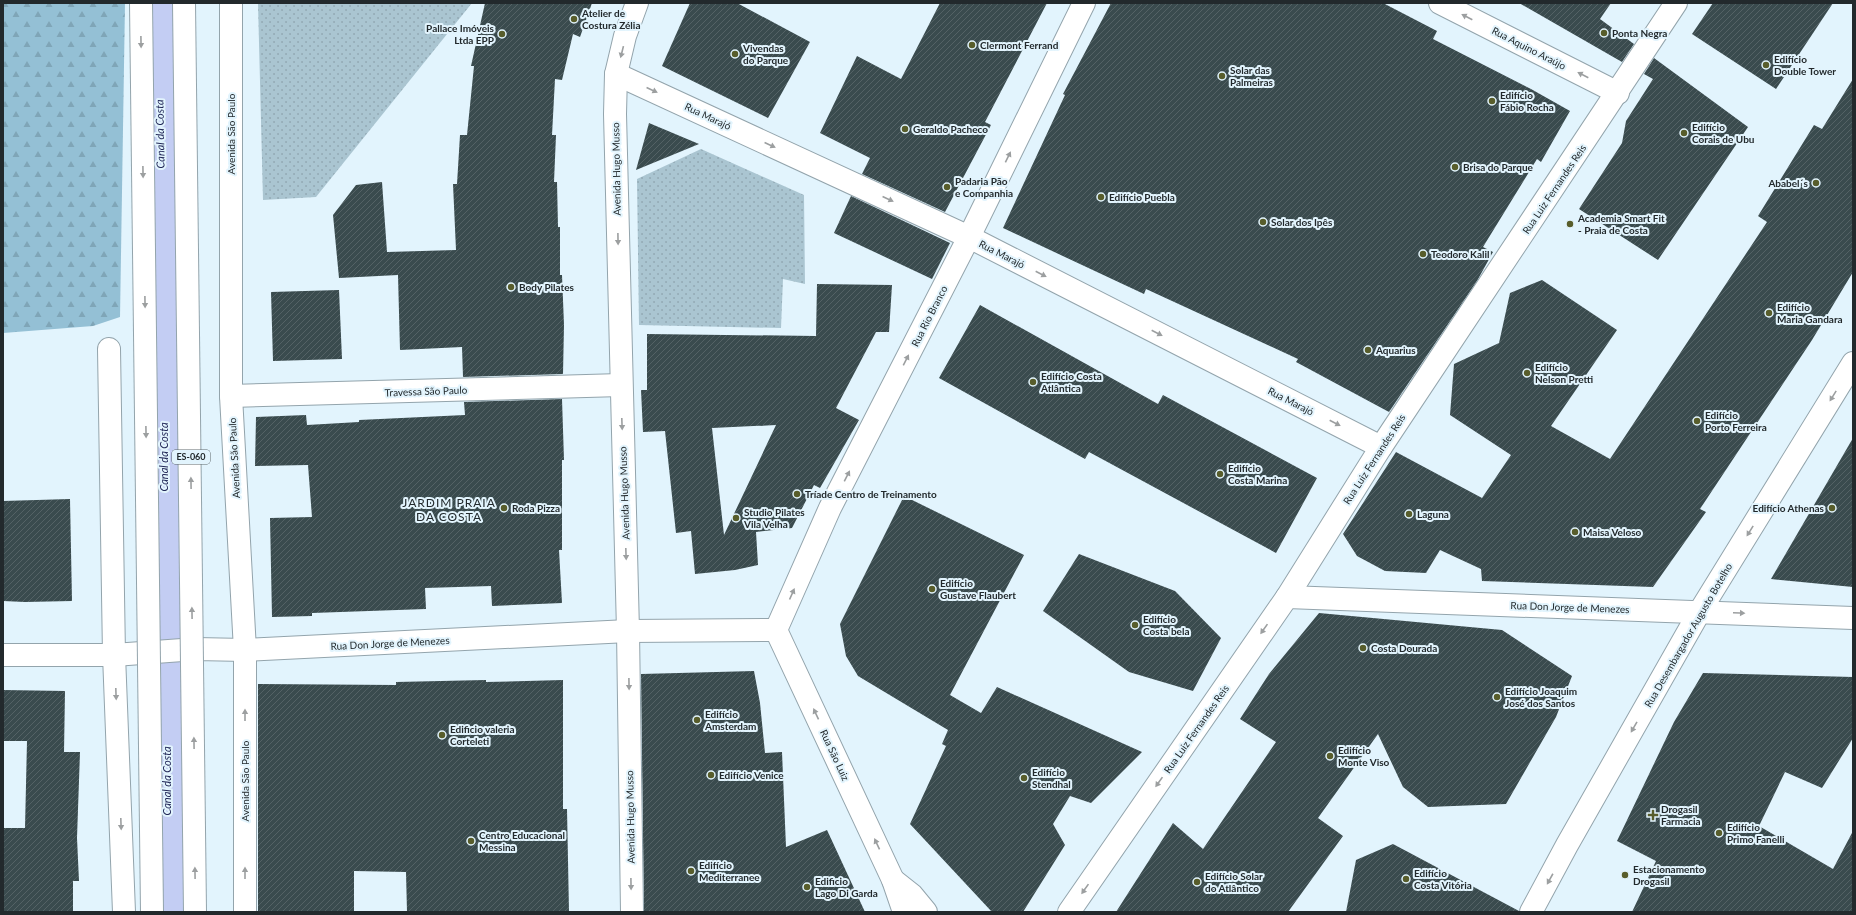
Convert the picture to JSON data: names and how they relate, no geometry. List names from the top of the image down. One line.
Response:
{"streets":{"street":["Rua Aquino Araújo","Rua Marajó","Avenida São Paulo","Avenida Hugo Musso","Rua Luiz Fernandes Reis","Rua Rio Branco","Travessa São Paulo","ES-060","Rua Don Jorge de Menezes","Rua Desembargador Augusto Botelho","Rua São Luiz"]},"crossings":[["Rua Aquino Araújo","Rua Luiz Fernandes Reis"],["Rua Marajó","Avenida Hugo Musso"],["Rua Marajó","Rua Luiz Fernandes Reis"],["Rua Marajó","Rua Rio Branco"],["Avenida São Paulo","Travessa São Paulo"],["Avenida São Paulo","Rua Don Jorge de Menezes"],["Avenida Hugo Musso","Travessa São Paulo"],["Avenida Hugo Musso","Rua Don Jorge de Menezes"],["Rua Luiz Fernandes Reis","Rua Don Jorge de Menezes"],["Rua Rio Branco","Rua Don Jorge de Menezes"],["Rua Rio Branco","Rua São Luiz"],["Rua Don Jorge de Menezes","Rua Desembargador Augusto Botelho"],["Rua Don Jorge de Menezes","Rua São Luiz"]],"one_way":["Rua Aquino Araújo","Rua Marajó","Avenida Hugo Musso","Rua Luiz Fernandes Reis","Rua Rio Branco","Rua Desembargador Augusto Botelho","Rua São Luiz"],"districts":["JARDIM PRAIA DA COSTA"],"water":["Canal da Costa"],"places":{"other":["Atelier de Costura Zélia","Ponta Negra","Pallace Imóveis Ltda EPP","Clermont Ferrand","Vivendas do Parque","Edifício Double Tower","Solar das Palmeiras","Edifício Fábio Rocha","Geraldo Pacheco","Edifício Corais de Ubu","Brisa do Parque","Ababel´s","Padaria Pão e Companhia","Edifício Puebla","Solar dos Ipês","Academia Smart Fit - Praia de Costa","Teodoro Kalil","Body Pilates","Edifício Maria Gandara","Aquarius","Edifício Nelson Pretti","Edifício Costa Atlântica","Edifício Porto Ferreira","Edifício Costa Marina","Tríade Centro de Treinamento","Roda Pizza","Edifício Athenas","Laguna","Studio Pilates Vila Velha","Maisa Veloso","Edifício Gustave Flaubert","Edifício Costa bela","Costa Dourada","Edifício Joaquim José dos Santos","Edifício Amsterdam","Edificio valeria Corteleti","Edifício Monte Viso","Edifício Venice","Edifício Stendhal","Edifício Primo Fanelli","Centro Educacional Messina","Edifício Mediterranee","Estacionamento Drogasil","Edifício Costa Vitória","Edifício Solar do Atlântico","Edificio Lago Di Garda"],"health":["Drogasil Farmacia"]}}
